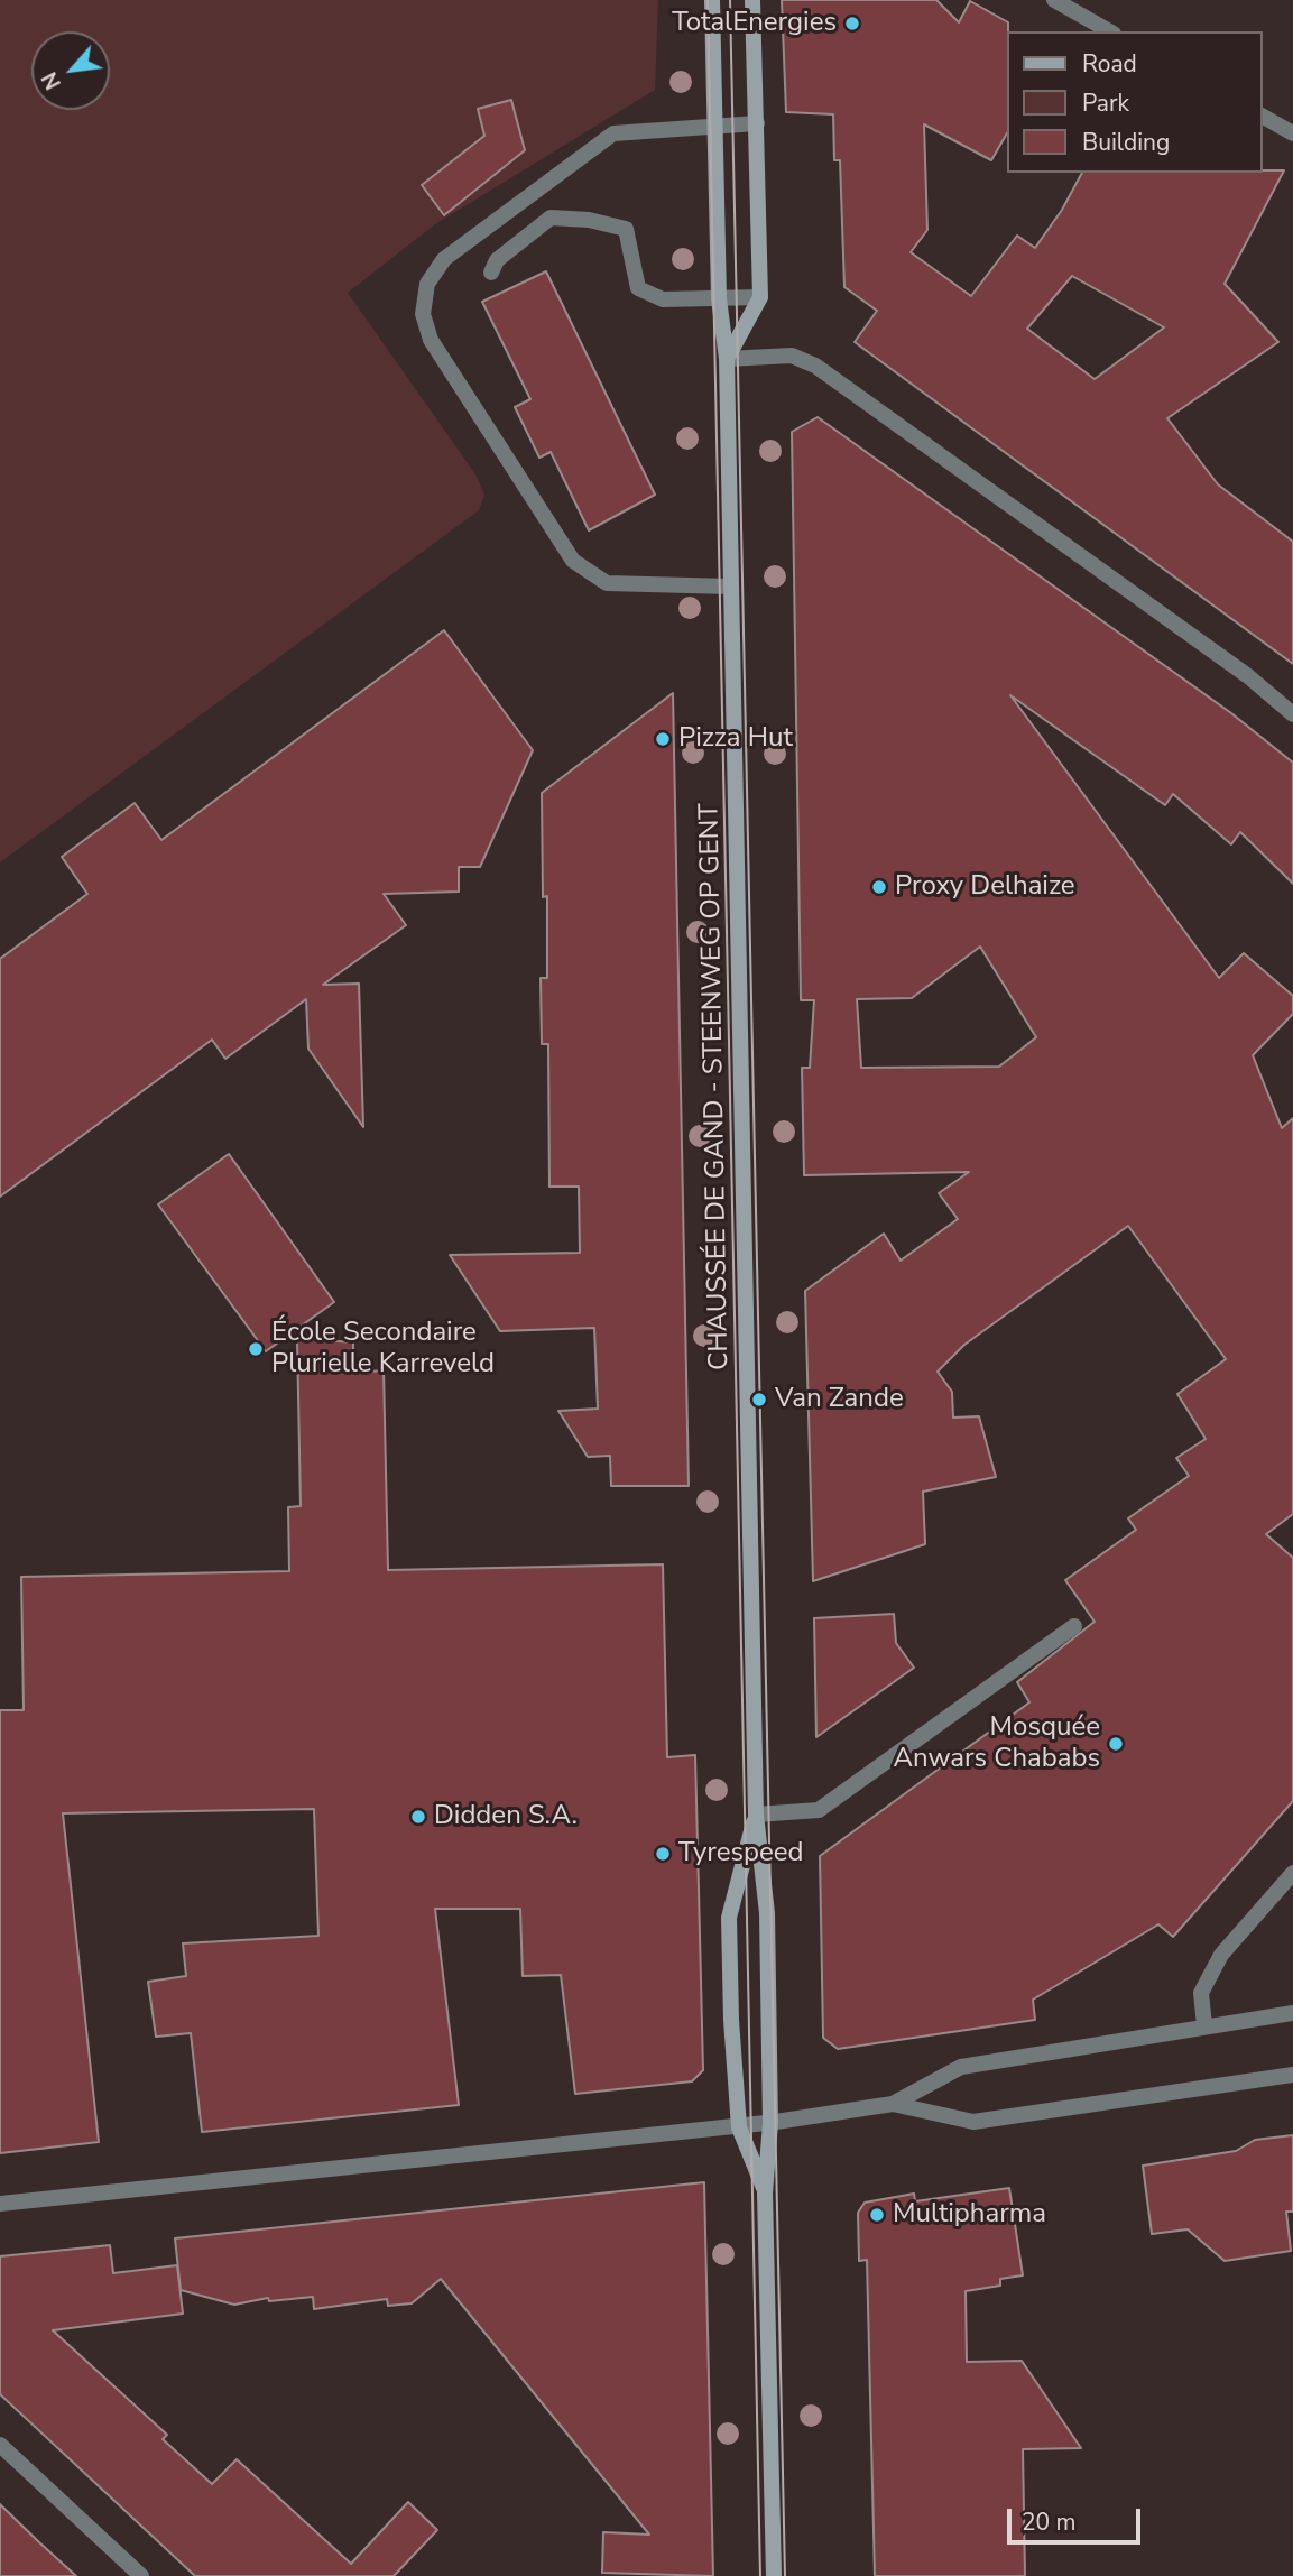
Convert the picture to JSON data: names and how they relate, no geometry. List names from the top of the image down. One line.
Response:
{"streets":{"main road":["CHAUSSÉE DE GAND - STEENWEG OP GENT"]},"places":["TotalEnergies","Pizza Hut","Proxy Delhaize","École Secondaire Plurielle Karreveld","Van Zande","Mosquée Anwars Chababs","Didden S.A.","Tyrespeed","Multipharma"],"legend":["Road","Park","Building"],"scale_bar":"20 m","north":"bottom left"}
